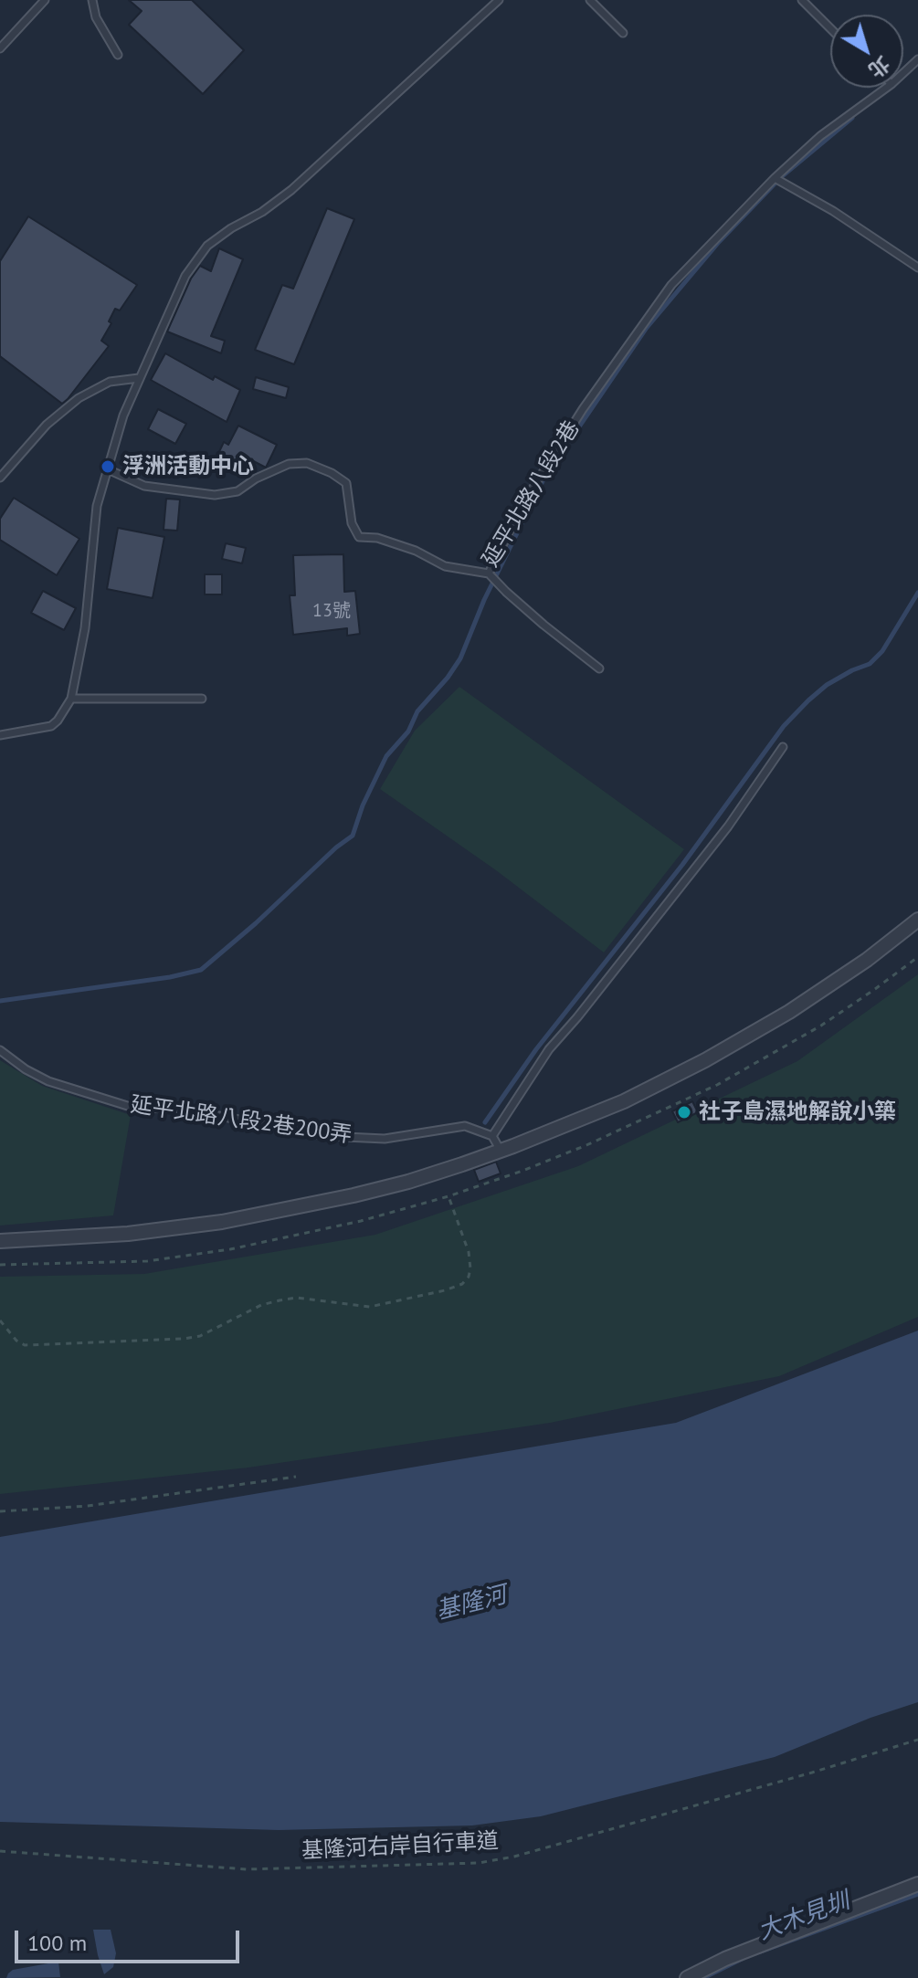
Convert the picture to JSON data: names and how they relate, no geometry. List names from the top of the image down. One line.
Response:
{"streets":{"lane":["延平北路八段2巷","延平北路八段2巷200弄"],"path":["基隆河右岸自行車道"]},"water":["基隆河","大木見圳"],"places":["浮洲活動中心","社子島濕地解說小築"],"house_numbers":["13號"],"scale_bar":"100 m","north":"bottom right"}
